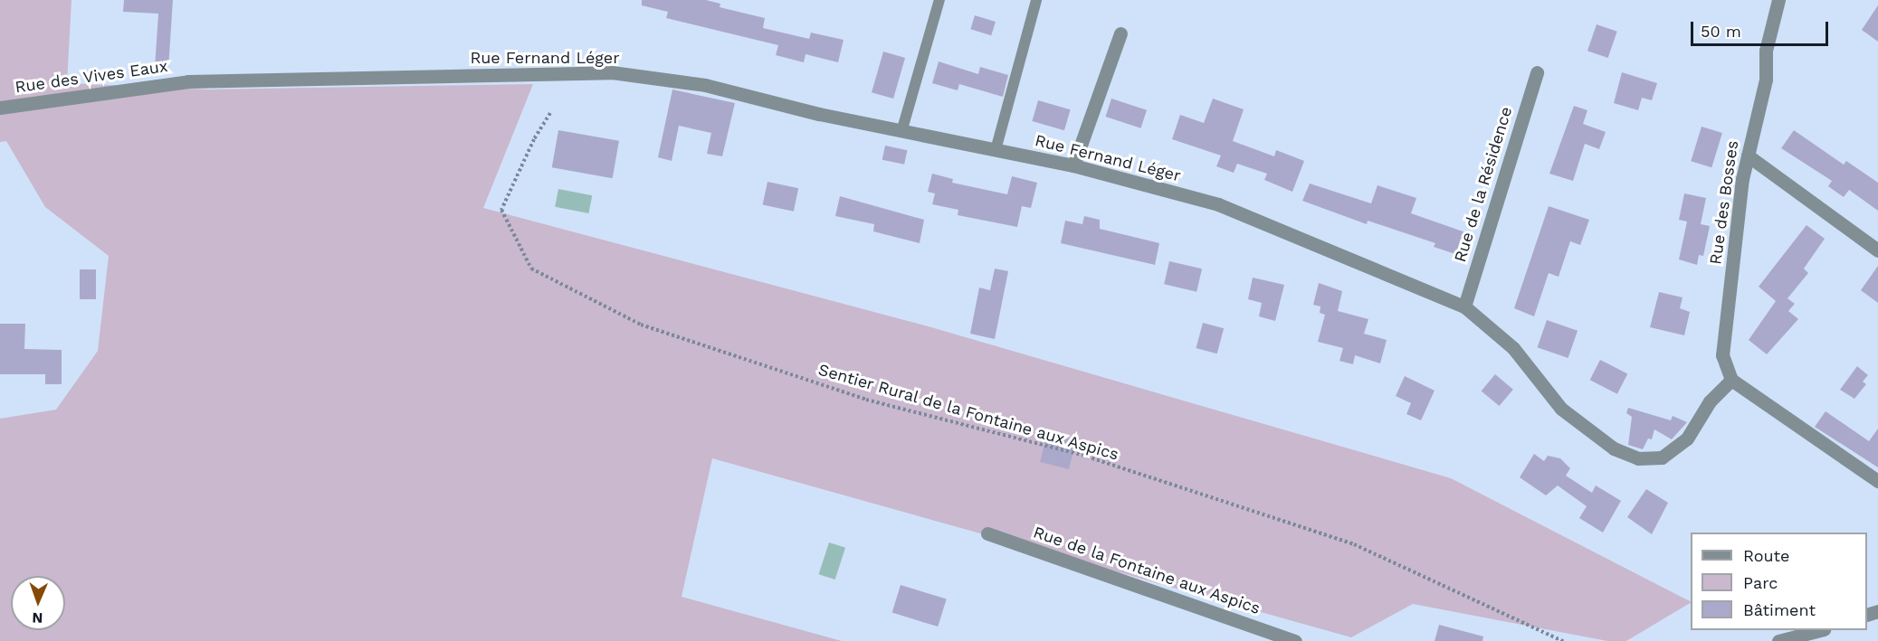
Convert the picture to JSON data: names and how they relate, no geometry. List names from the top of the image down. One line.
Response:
{"streets":{"street":["Rue Fernand Léger","Rue des Vives Eaux","Rue de la Résidence","Rue des Bosses","Rue de la Fontaine aux Aspics"],"path":["Sentier Rural de la Fontaine aux Aspics"]},"crossings":[["Rue Fernand Léger","Rue des Vives Eaux"],["Rue Fernand Léger","Rue de la Résidence"],["Rue Fernand Léger","Rue des Bosses"]],"legend":["Route","Parc","Bâtiment"],"scale_bar":"50 m","north":"bottom"}
